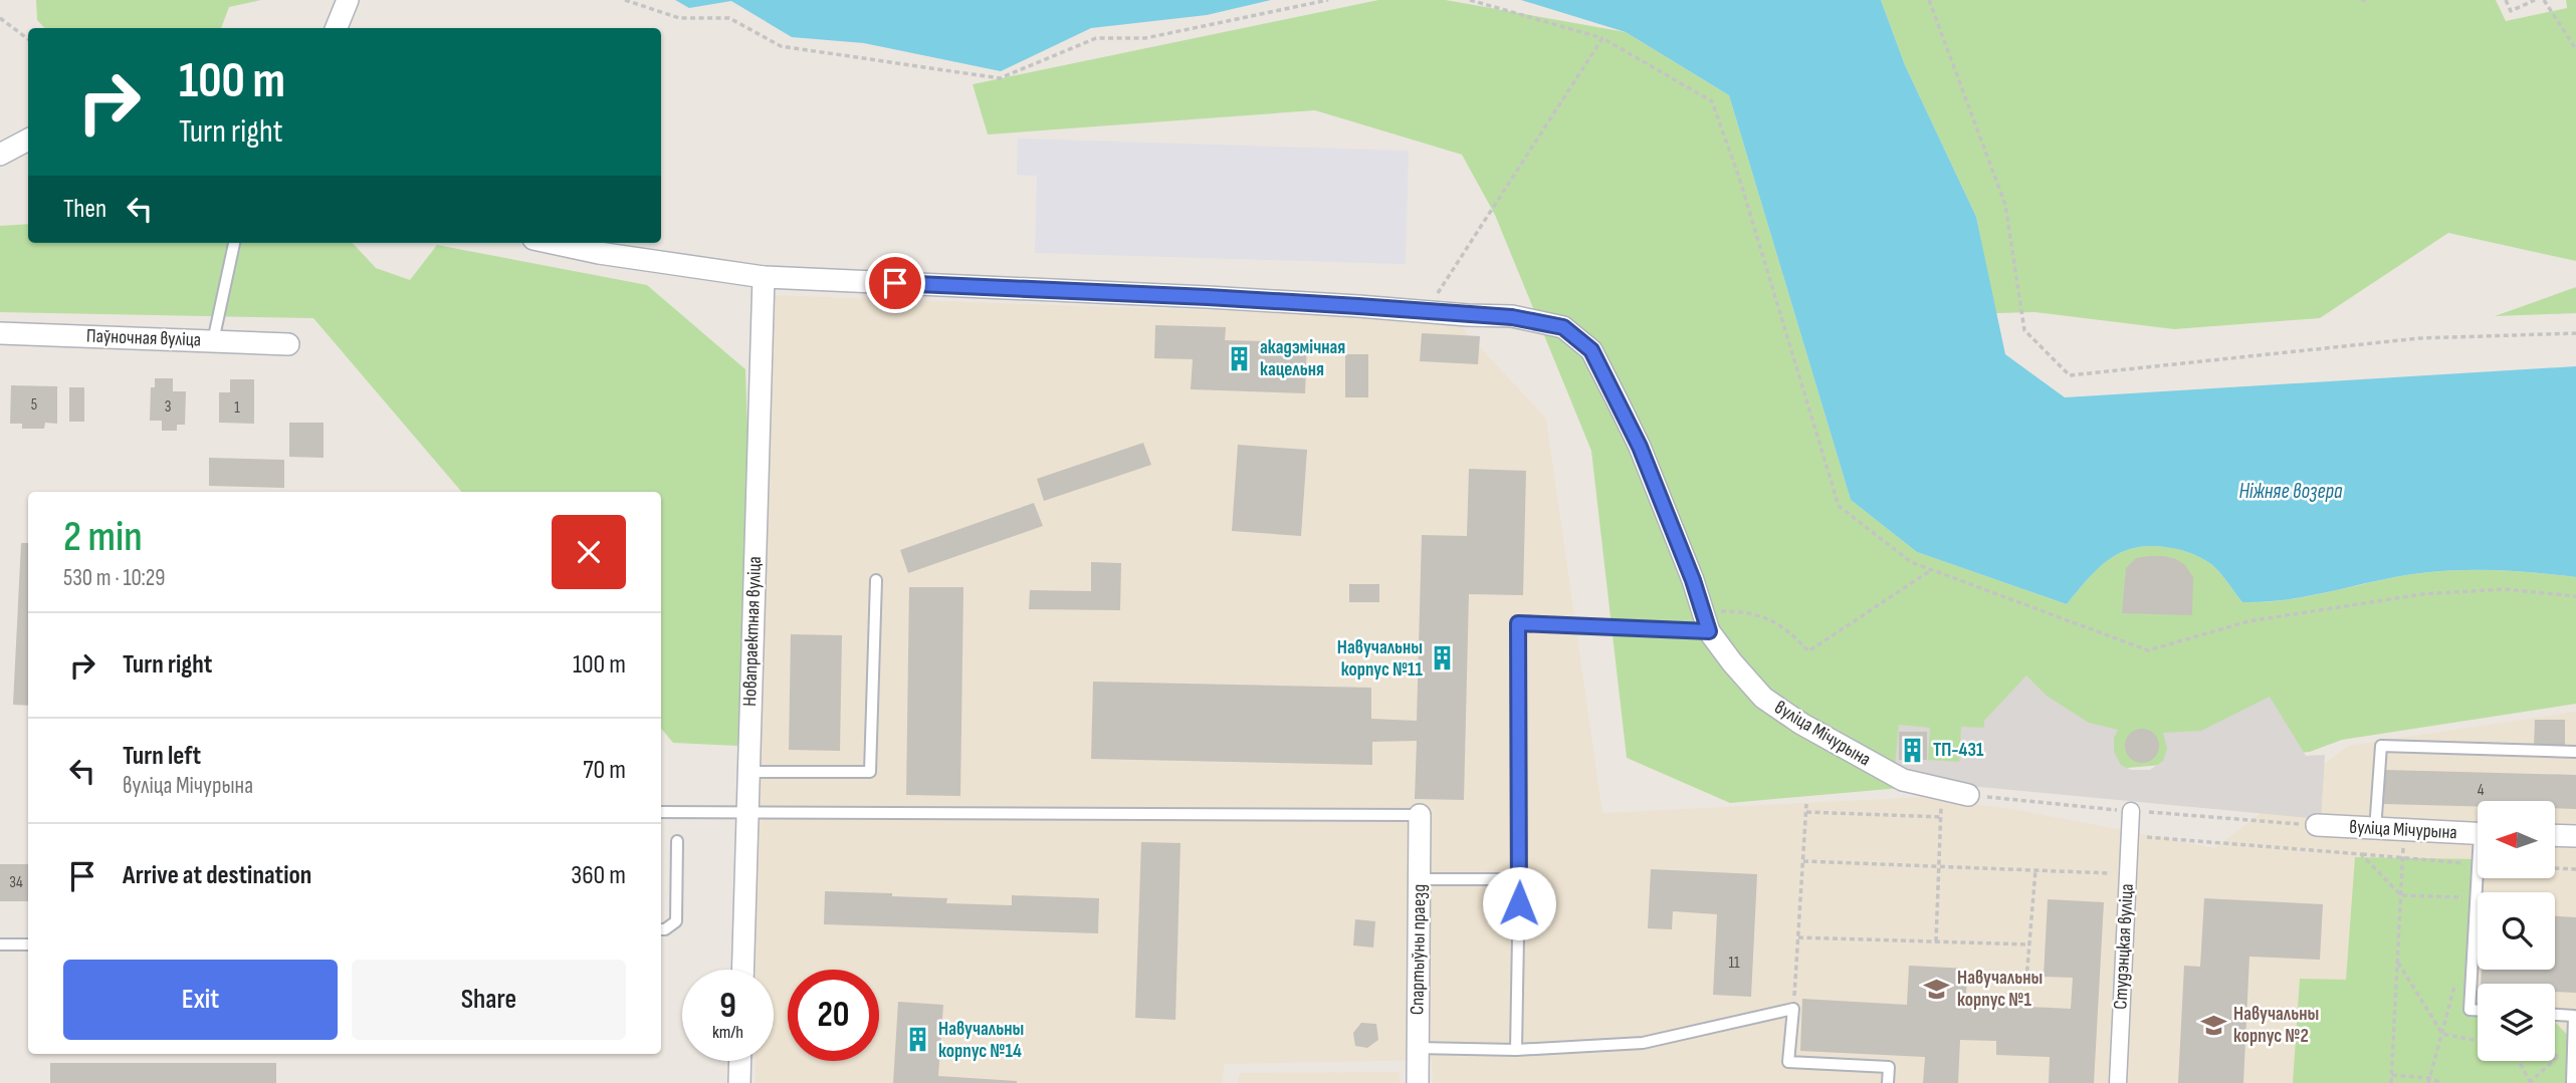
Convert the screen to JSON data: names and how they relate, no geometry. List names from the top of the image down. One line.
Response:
{"streets":{"street":["Паўночная вуліца","Новапраектная вуліца","вуліца Мічурына","Студэнцкая вуліца","Спартыўны праезд"]},"crossings":[["Новапраектная вуліца","вуліца Мічурына"]],"water":["Ніжняе возера"],"places":{"building":["акадэмічная кацельня","Навучальны корпус №11","ТП-431","Навучальны корпус №14"],"school or university":["Навучальны корпус №1","Навучальны корпус №2"]},"house_numbers":["5","3","1","4","34","11"],"north":"left","page":{"turn":["100 m","Turn right"],"then":"Then","heading":["2 min","530 m · 10:29"],"list":[{"name":"Turn right","value":"100 m"},{"name":"Turn left","note":"вуліца Мічурына","value":"70 m"},{"name":"Arrive at destination","value":"360 m"}],"buttons":["Exit","Share"],"speed":"9 km/h","limit":"20"}}
